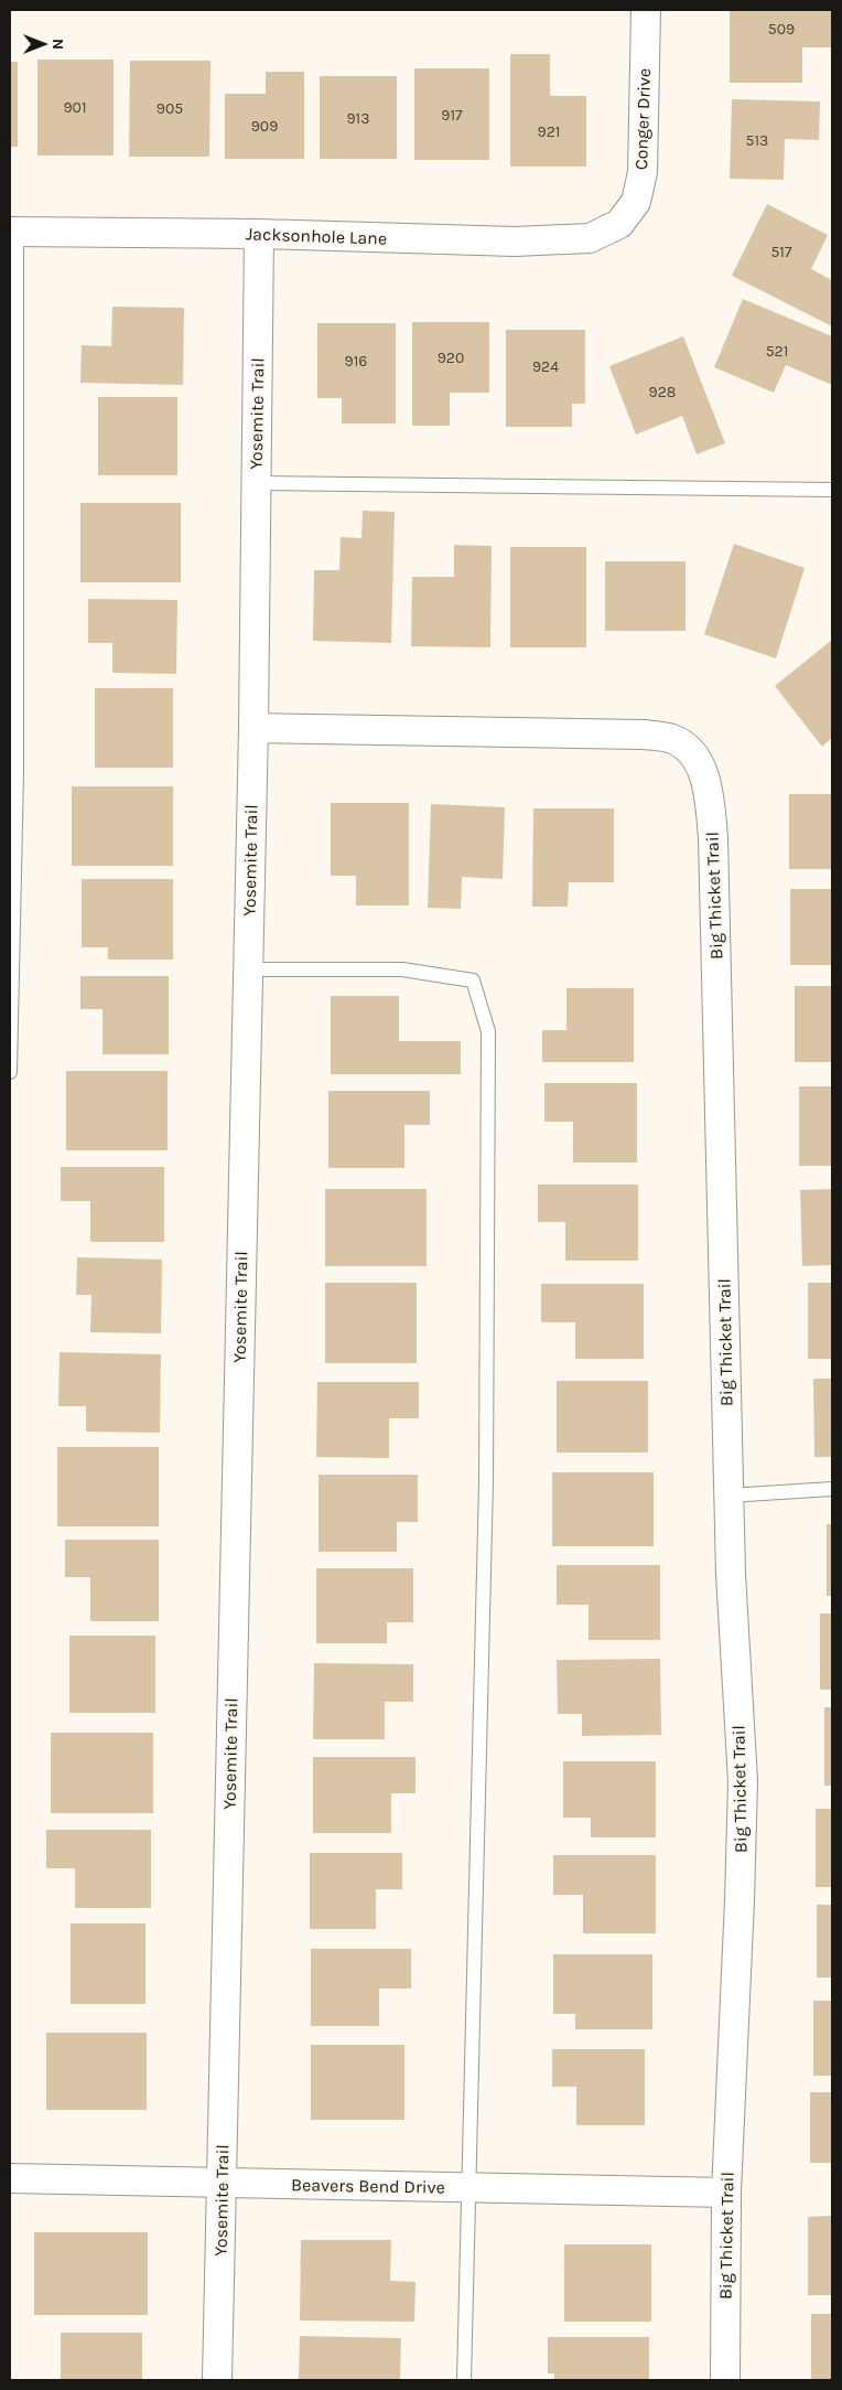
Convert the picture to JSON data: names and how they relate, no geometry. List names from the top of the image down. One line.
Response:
{"streets":{"street":["Conger Drive","Jacksonhole Lane","Yosemite Trail","Big Thicket Trail","Beavers Bend Drive"]},"crossings":[["Conger Drive","Jacksonhole Lane"],["Jacksonhole Lane","Yosemite Trail"],["Yosemite Trail","Big Thicket Trail"],["Yosemite Trail","Beavers Bend Drive"],["Big Thicket Trail","Beavers Bend Drive"]],"house_numbers":["509","901","905","917","913","909","921","513","517","521","920","916","924","928"],"north":"right"}
